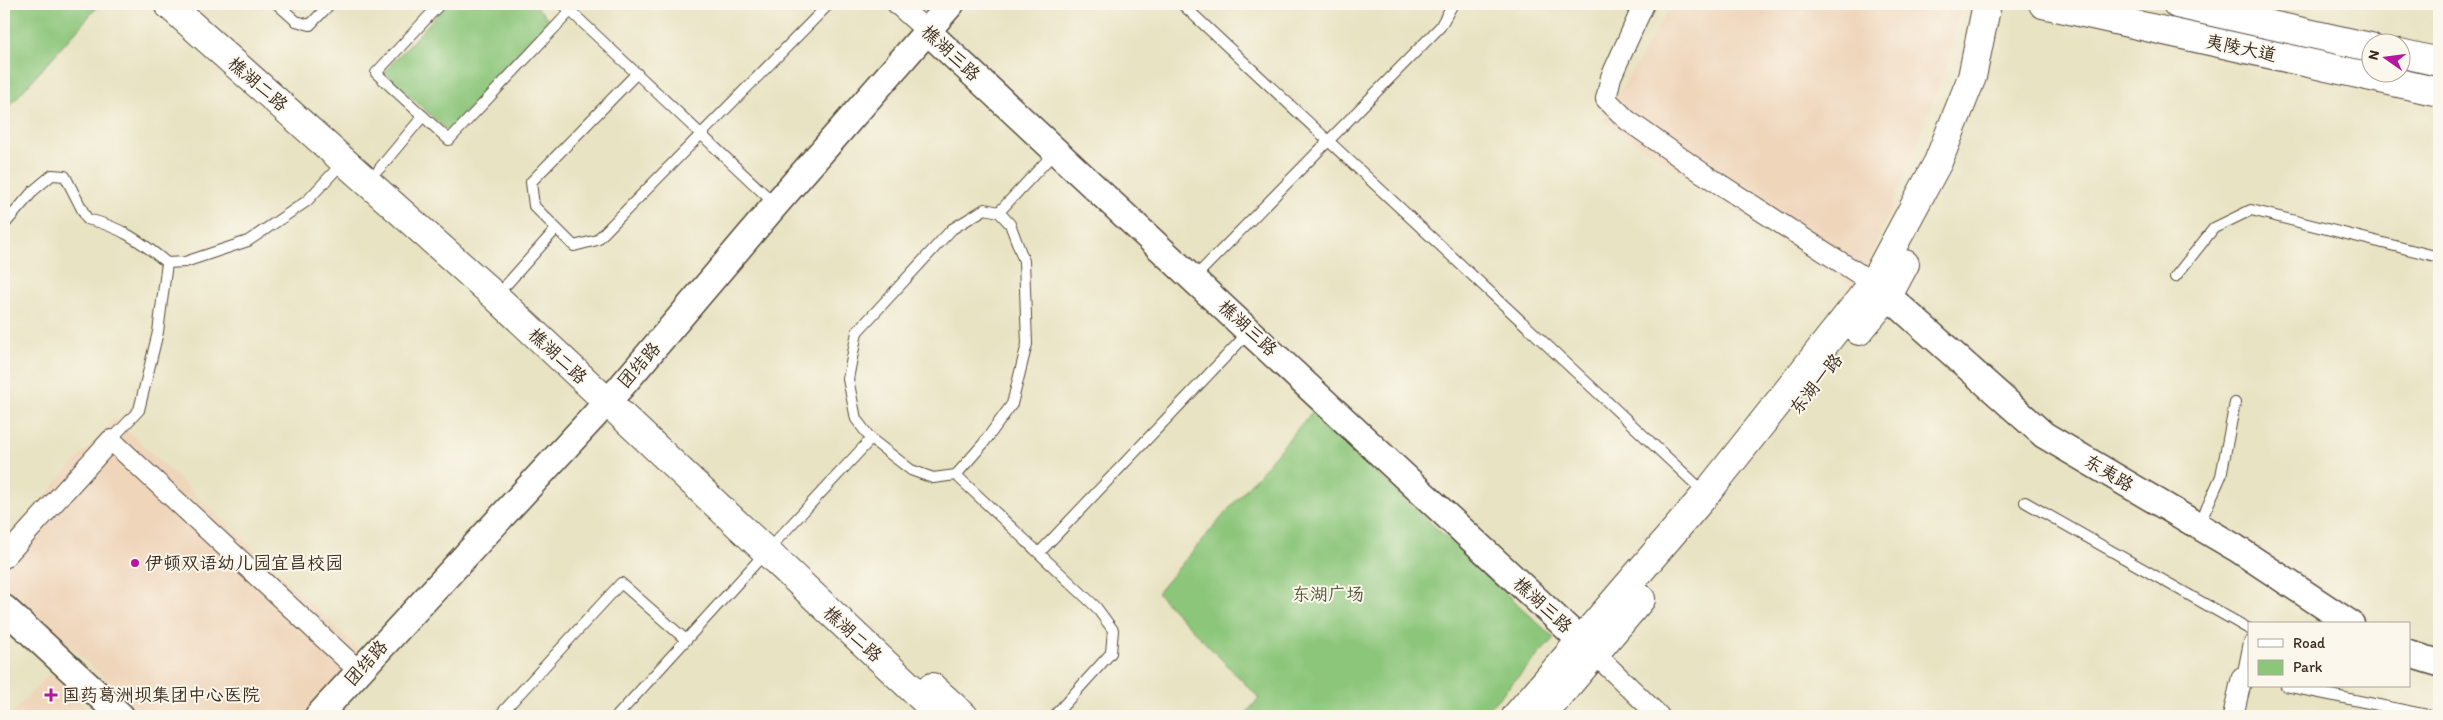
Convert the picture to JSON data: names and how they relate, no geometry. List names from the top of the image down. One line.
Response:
{"streets":{"main road":["夷陵大道","樵湖二路","东湖一路"],"street":["樵湖三路","团结路","东夷路"]},"crossings":[["樵湖三路","团结路"],["樵湖三路","东湖一路"],["樵湖二路","团结路"],["东湖一路","东夷路"]],"parks":["东湖广场"],"places":{"other":["伊顿双语幼儿园宜昌校园"],"health":["国药葛洲坝集团中心医院"]},"legend":["Road","Park"],"north":"left"}
